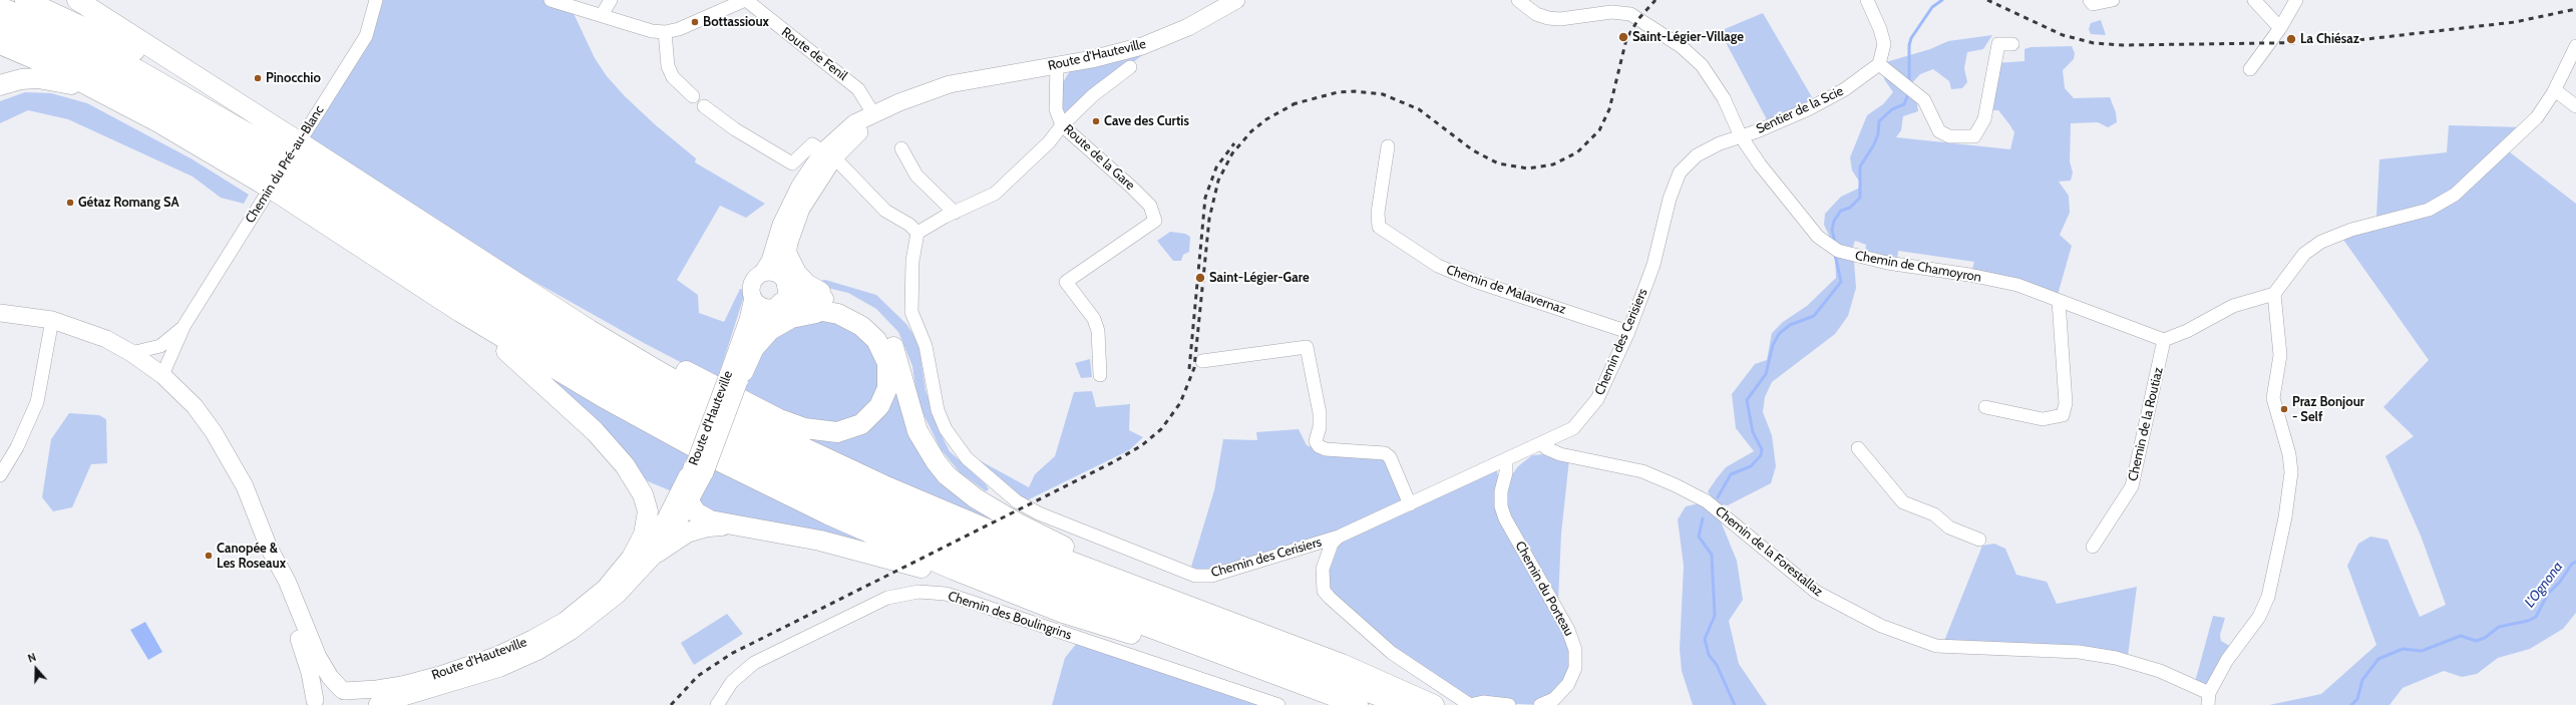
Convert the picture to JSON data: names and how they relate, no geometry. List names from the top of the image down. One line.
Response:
{"streets":{"main road":["Route d'Hauteville"],"street":["Route de Fenil","Sentier de la Scie","Route de la Gare","Chemin du Pré-au-Blanc","Chemin de Chamoyron","Chemin de Malavernaz","Chemin des Cerisiers","Chemin de la Routiaz","Chemin de la Forestallaz","Chemin du Porteau","Chemin des Boulingrins"]},"crossings":[["Route de Fenil","Route d'Hauteville"],["Route d'Hauteville","Route de la Gare"],["Sentier de la Scie","Chemin de Chamoyron"],["Sentier de la Scie","Chemin des Cerisiers"],["Chemin de Chamoyron","Chemin des Cerisiers"],["Chemin de Chamoyron","Chemin de la Routiaz"],["Chemin de Malavernaz","Chemin des Cerisiers"],["Chemin des Cerisiers","Chemin de la Forestallaz"],["Chemin des Cerisiers","Chemin du Porteau"]],"water":["L'Ognona"],"places":["Bottassioux","Saint-Légier-Village","La Chiésaz","Pinocchio","Cave des Curtis","Gétaz Romang SA","Saint-Légier-Gare","Praz Bonjour - Self","Canopée & Les Roseaux"],"north":"top"}
